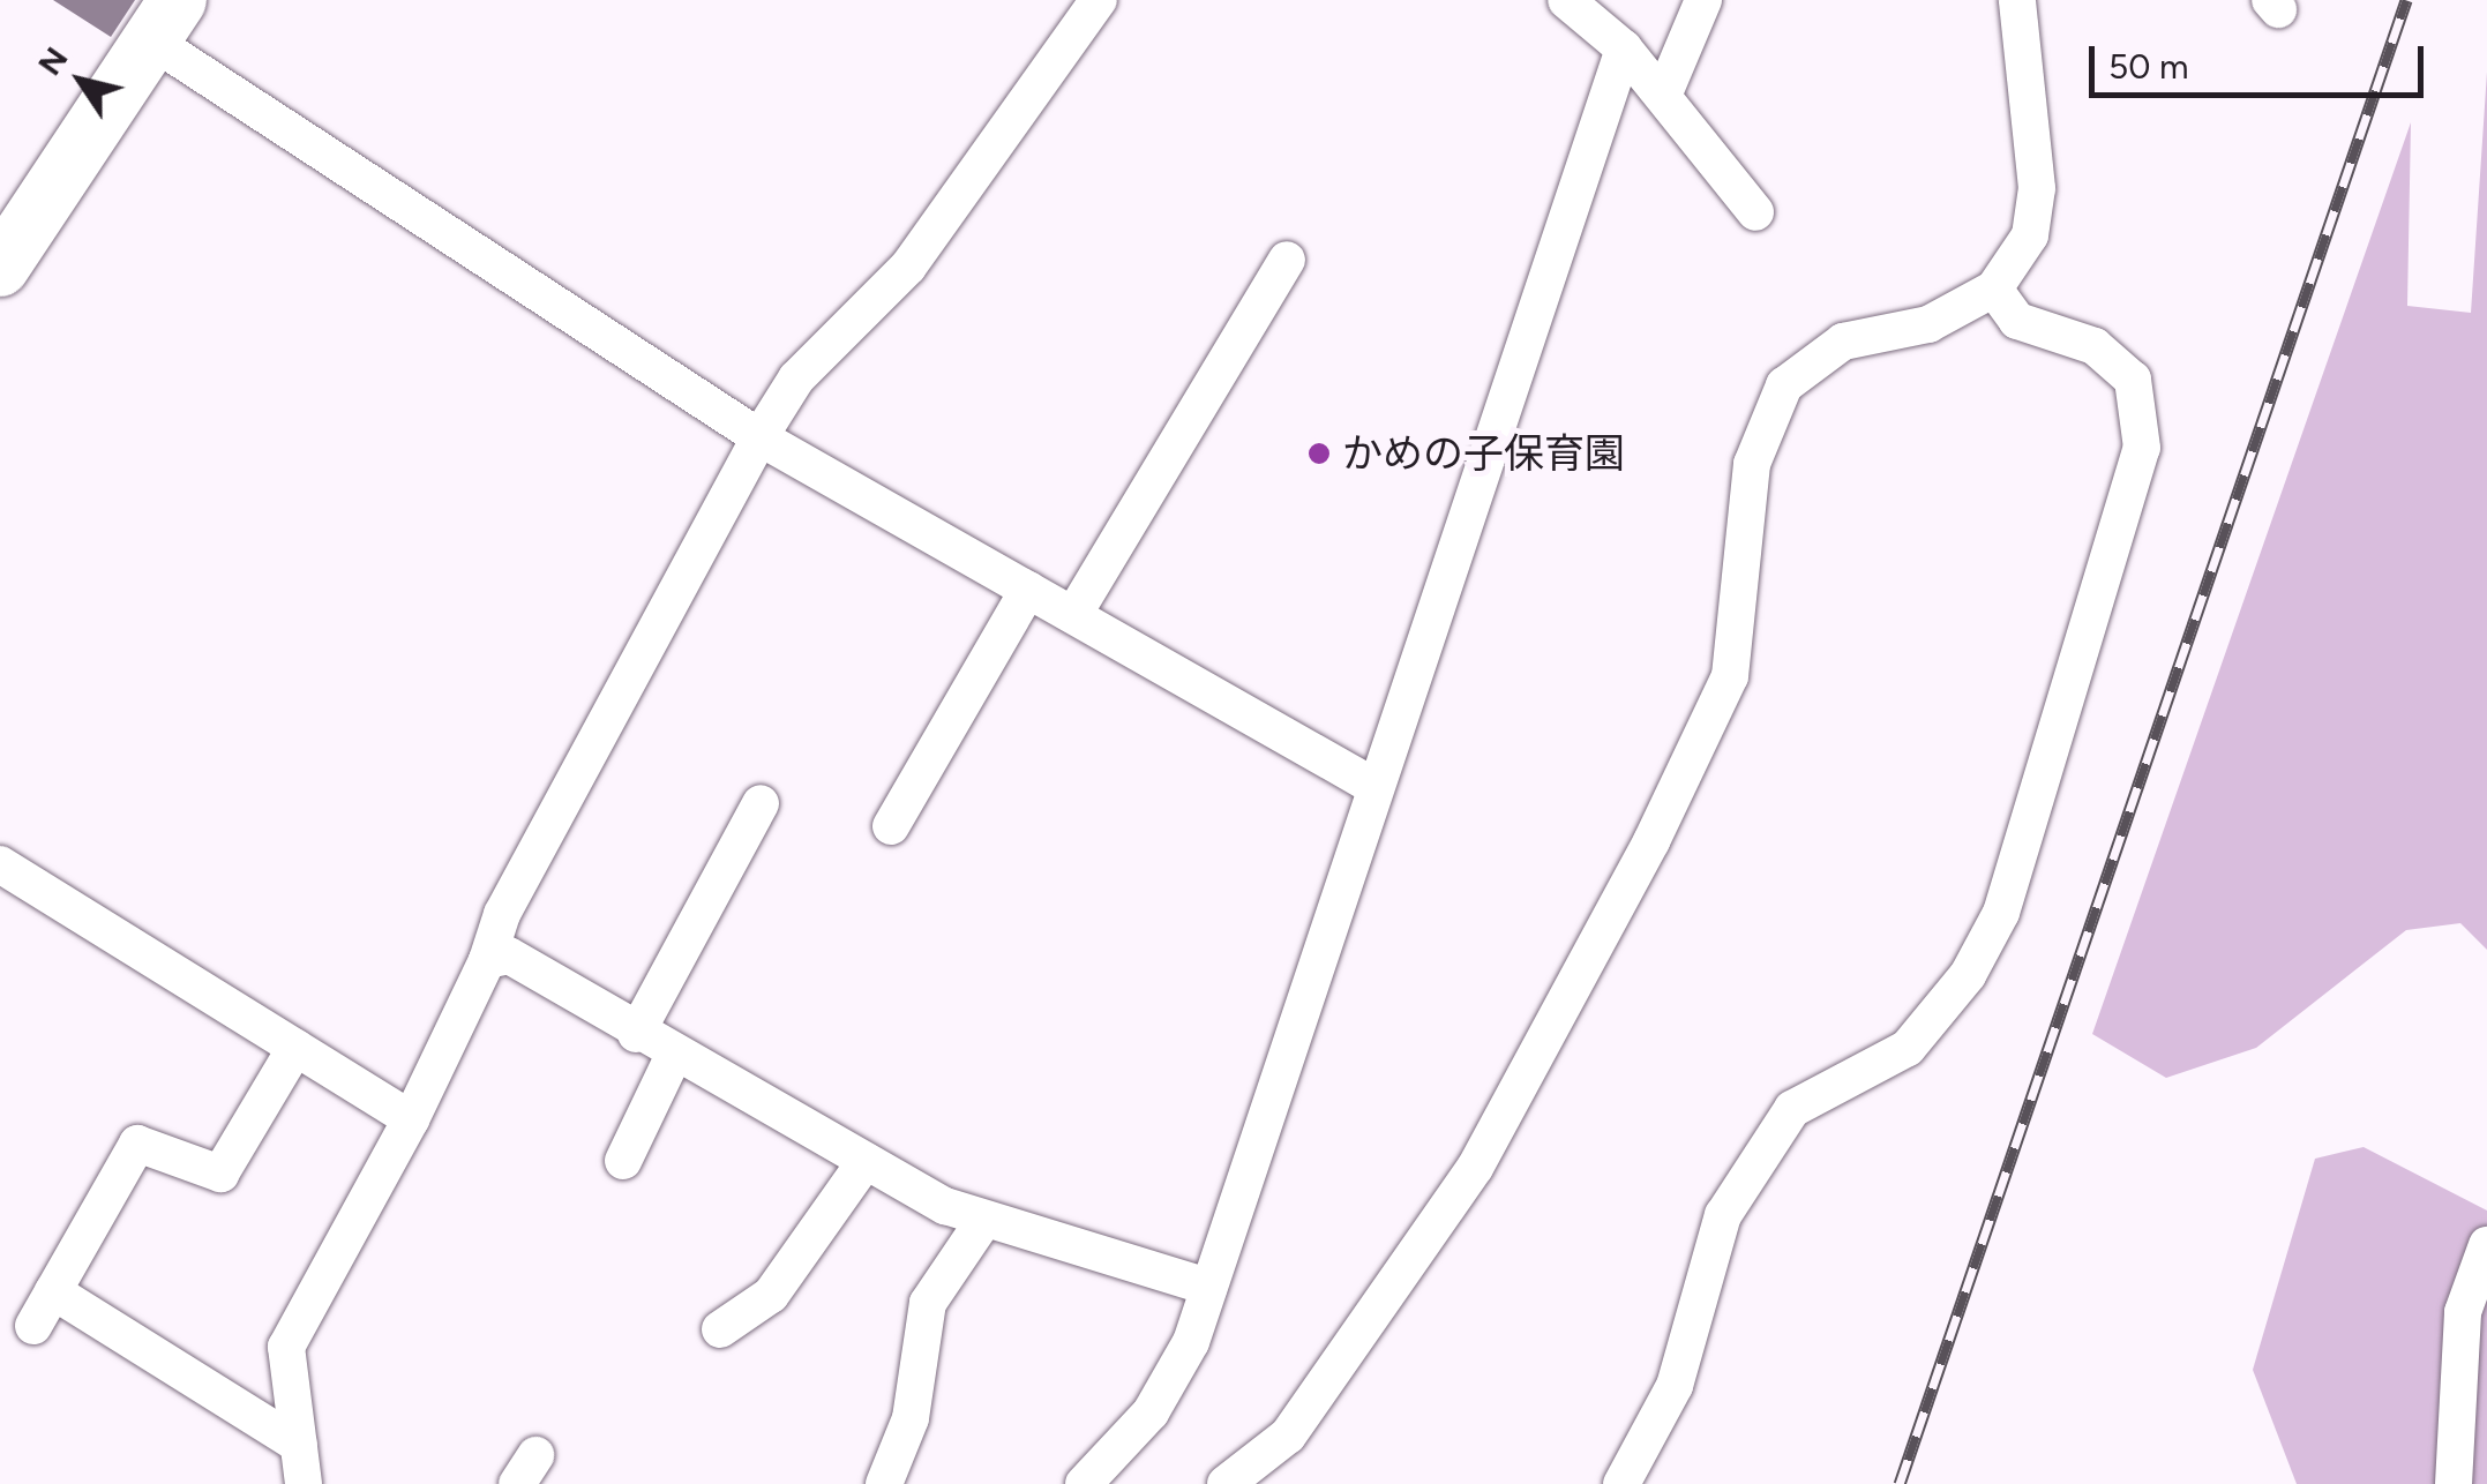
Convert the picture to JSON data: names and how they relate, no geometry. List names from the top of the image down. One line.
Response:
{"places":["かめの子保育園"],"scale_bar":"50 m","north":"top left"}
